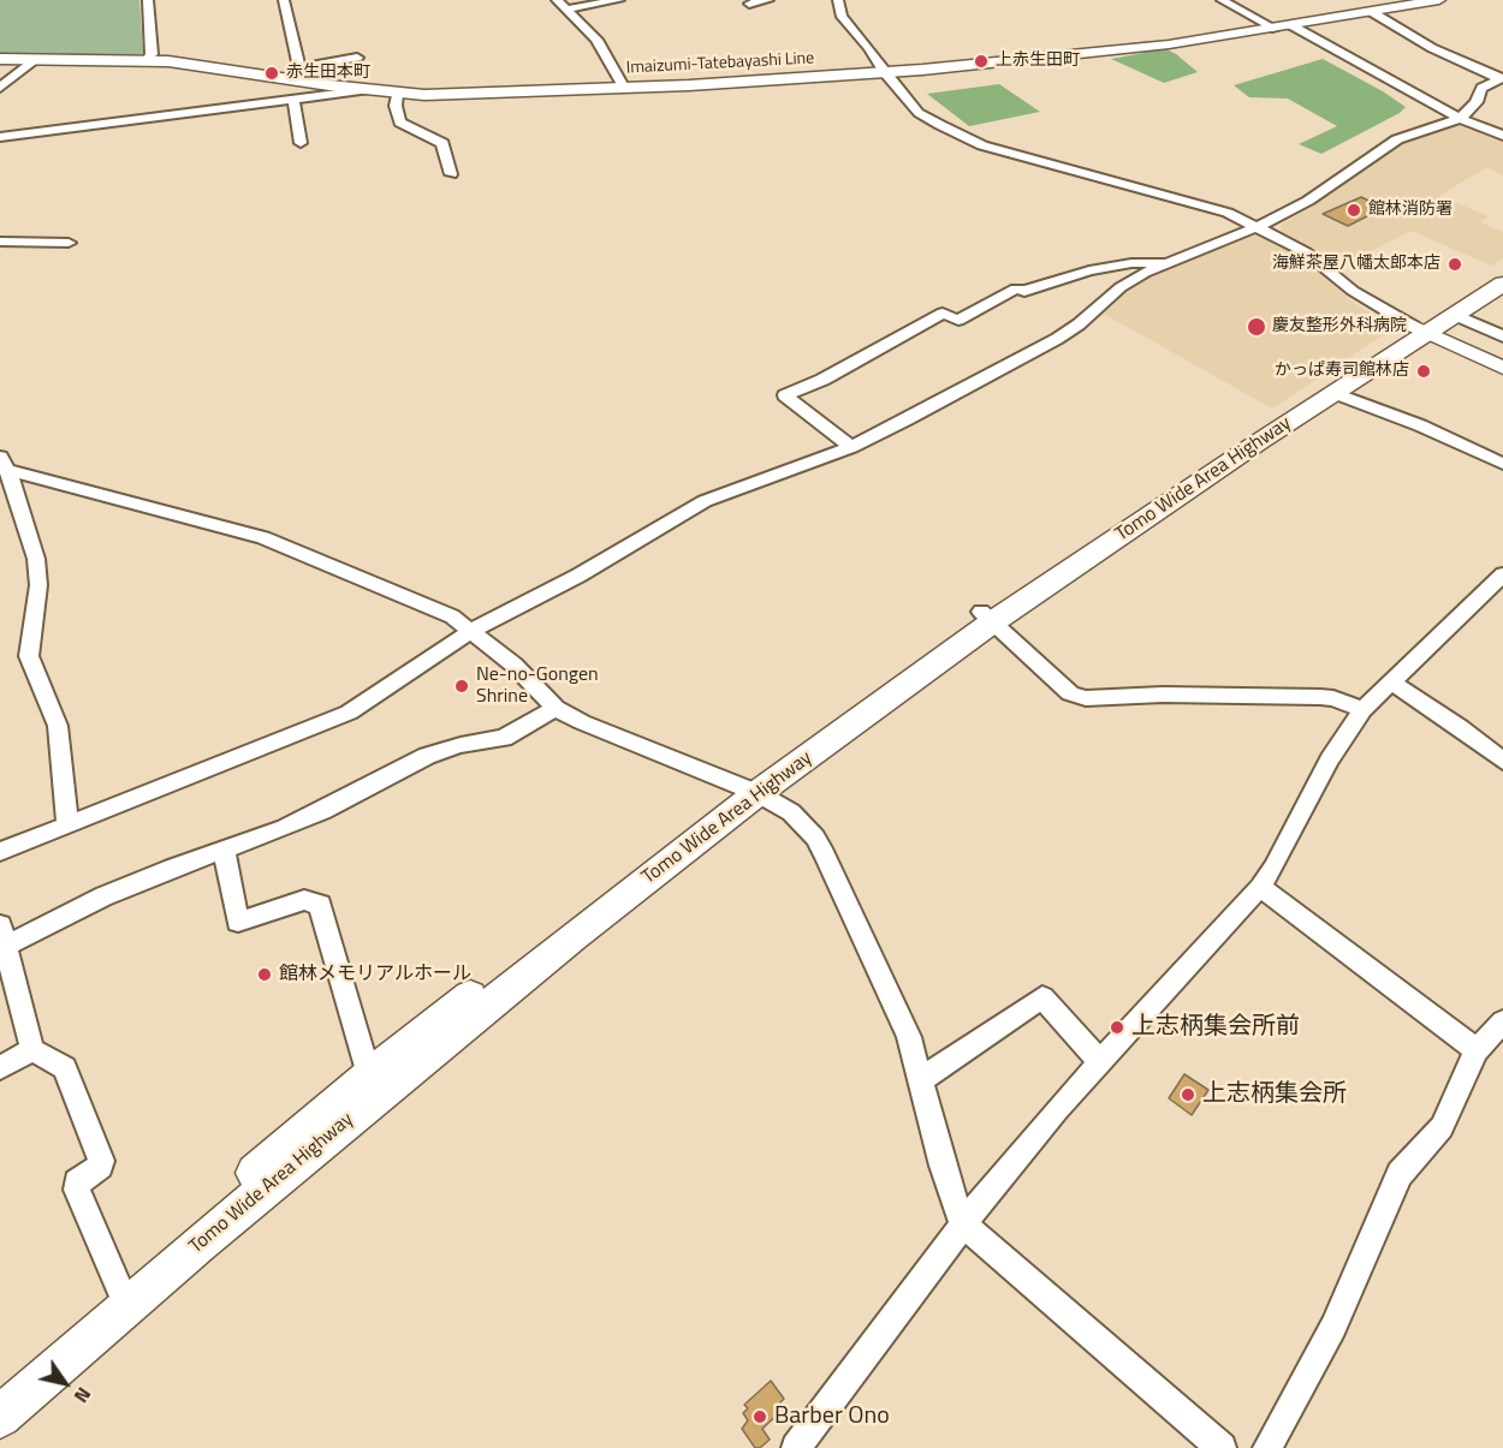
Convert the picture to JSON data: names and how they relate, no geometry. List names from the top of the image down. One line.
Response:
{"streets":{"highway":["Tomo Wide Area Highway"],"main road":["Imaizumi-Tatebayashi Line"]},"places":["上赤生田町","赤生田本町","館林消防署","海鮮茶屋八幡太郎本店","慶友整形外科病院","かっぱ寿司館林店","Ne-no-Gongen Shrine","館林メモリアルホール","上志柄集会所前","上志柄集会所","Barber Ono"],"north":"bottom right"}
